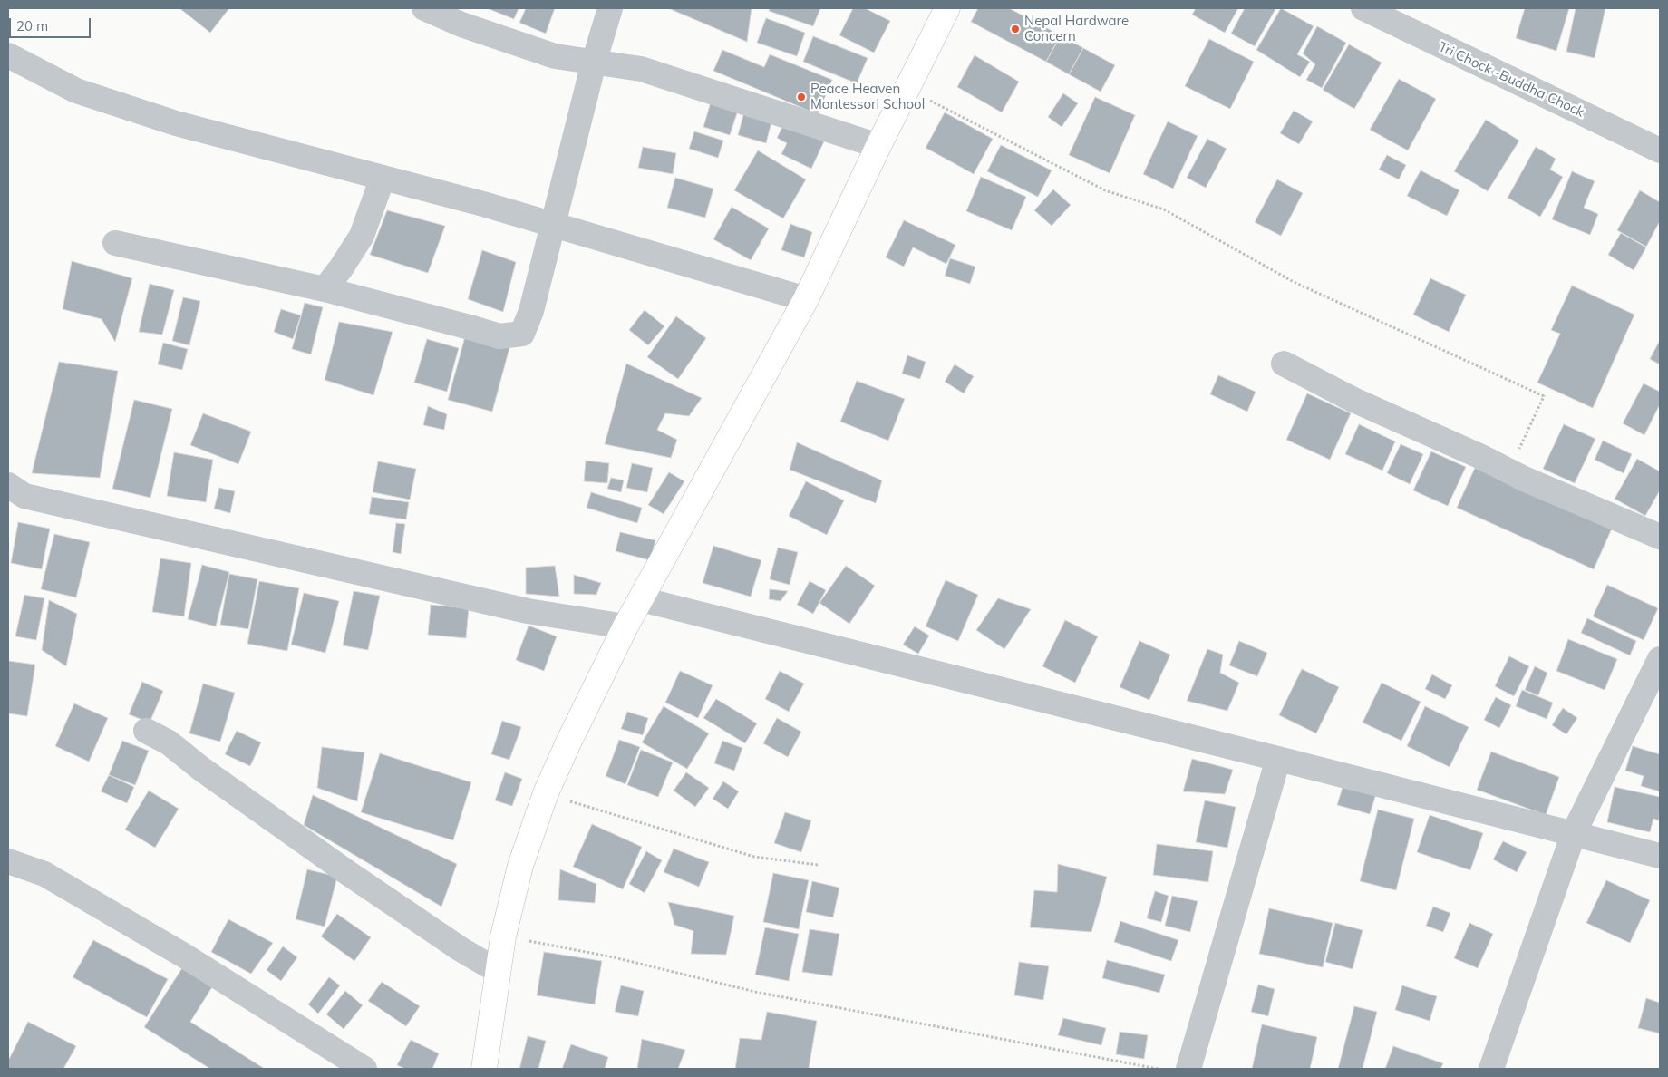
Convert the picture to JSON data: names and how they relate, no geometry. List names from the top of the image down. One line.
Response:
{"streets":{"street":["Tri Chock -Buddha Chock"]},"places":["Nepal Hardware Concern","Peace Heaven Montessori School"],"scale_bar":"20 m"}
